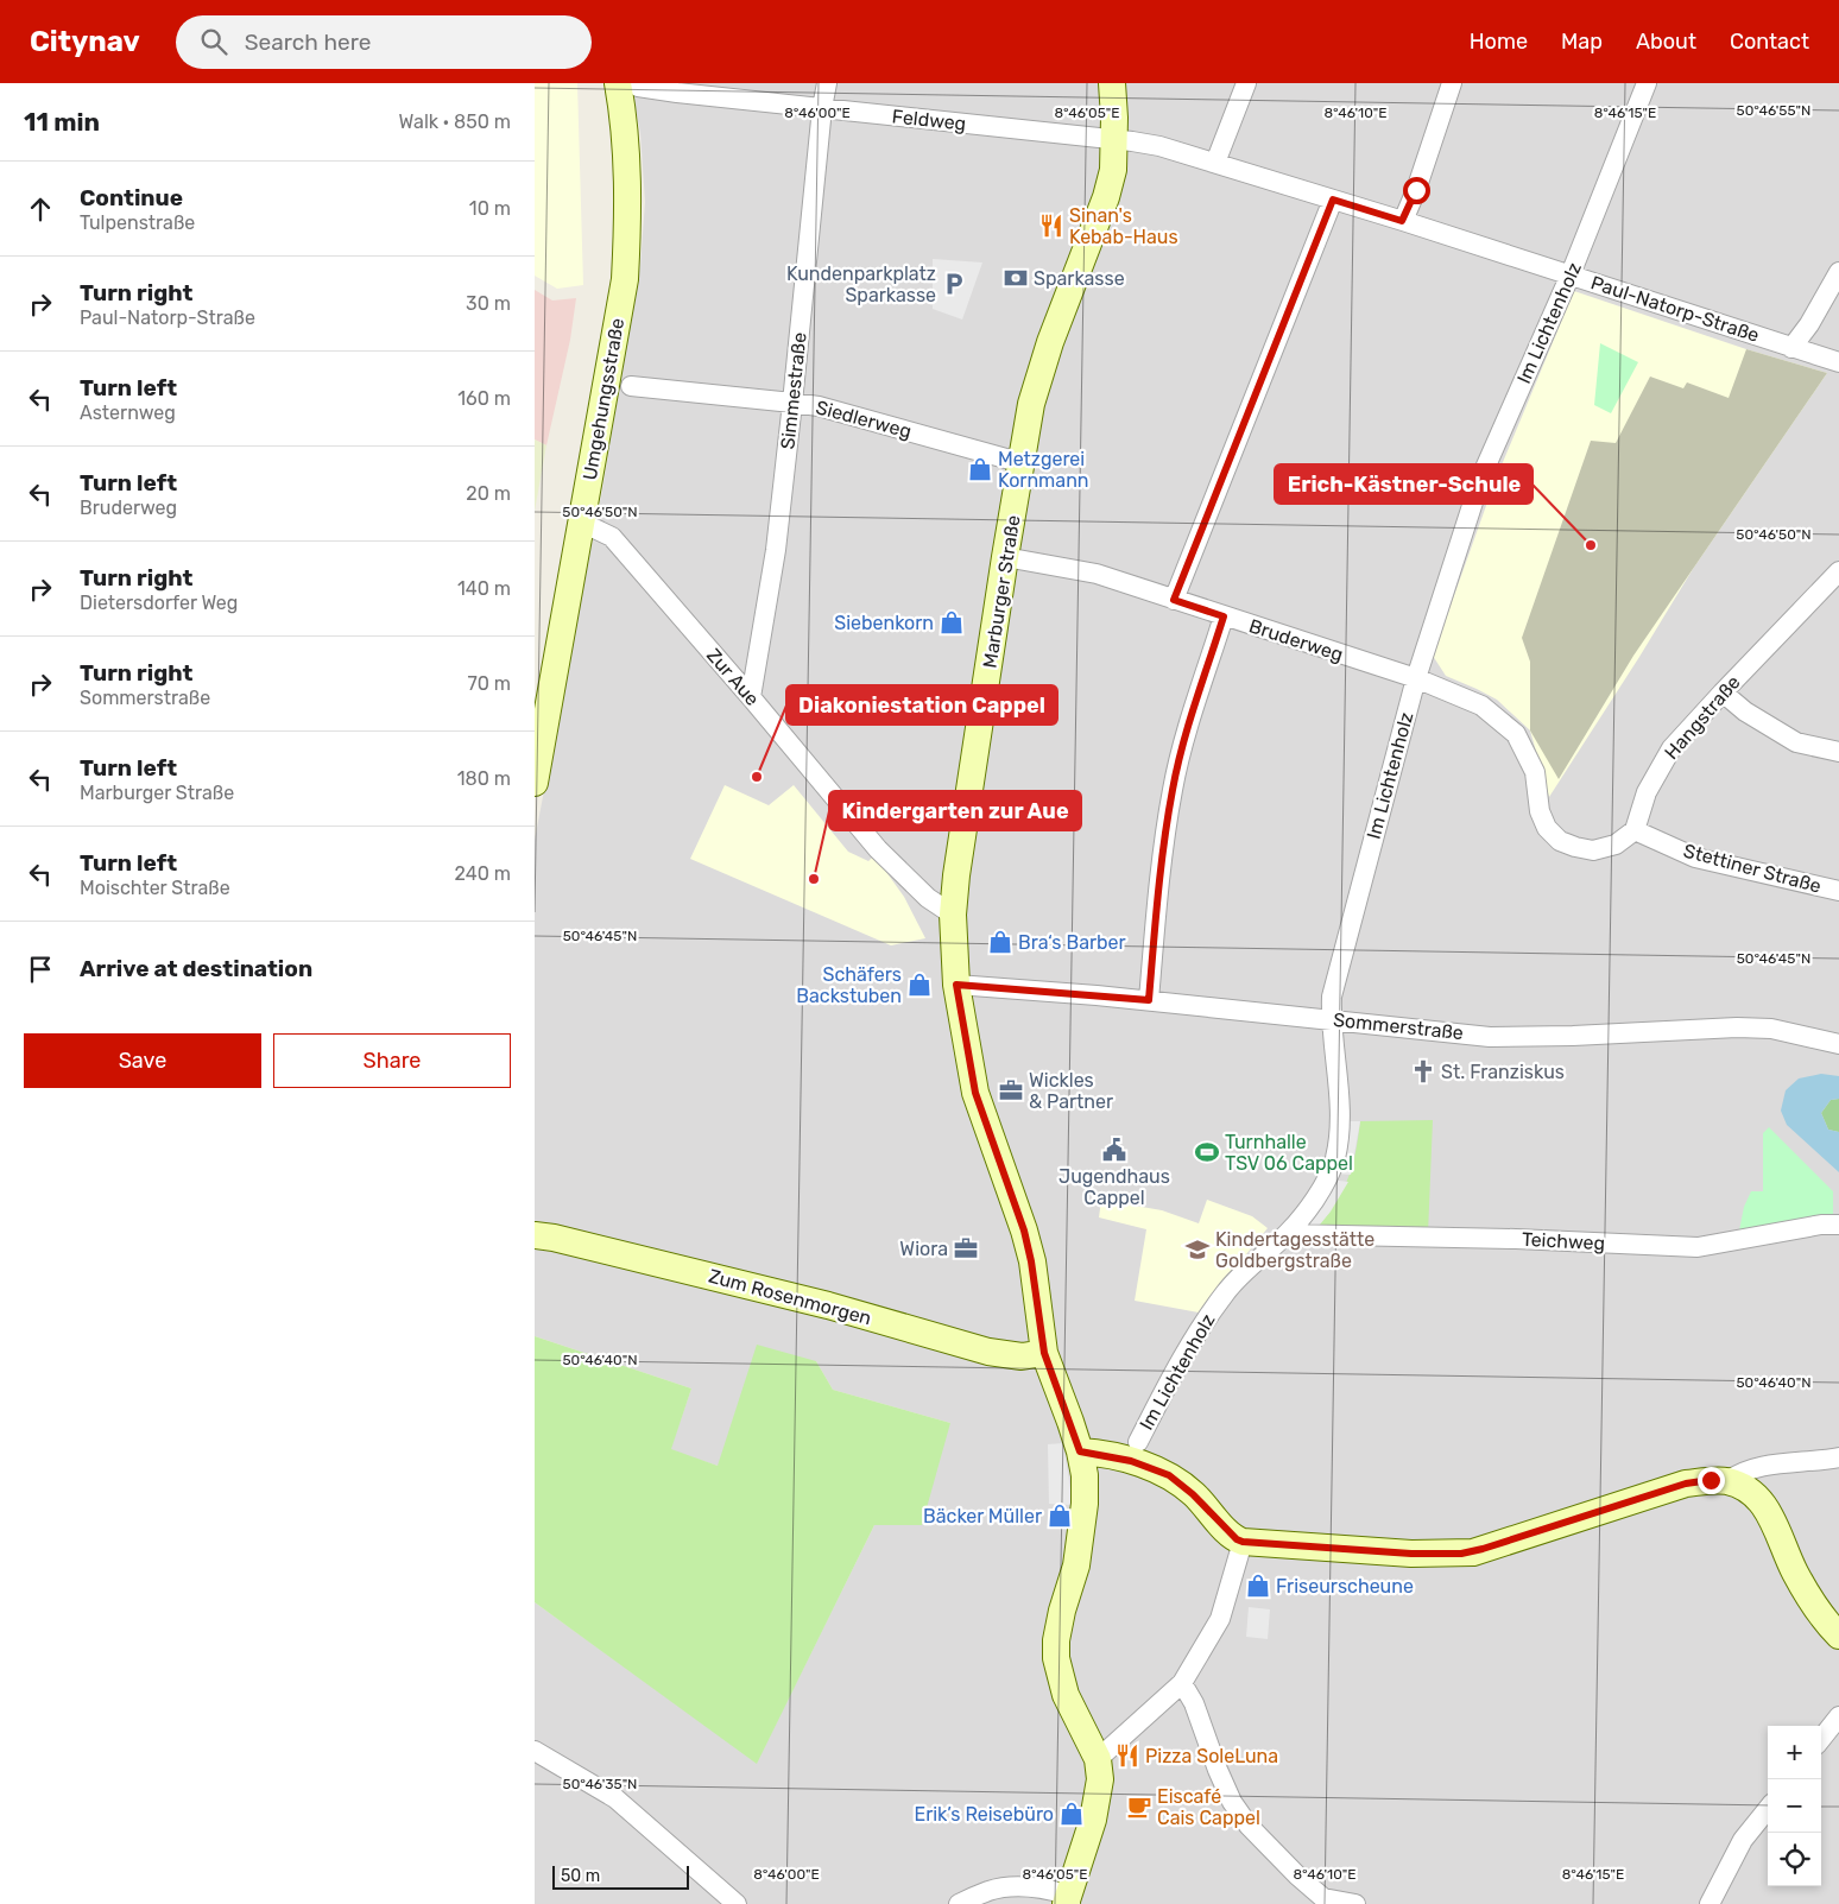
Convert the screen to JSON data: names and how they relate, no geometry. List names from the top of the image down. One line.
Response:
{"streets":{"street":["Feldweg","Paul-Natorp-Straße","Im Lichtenholz","Simmestraße","Umgehungsstraße","Siedlerweg","Marburger Straße","Bruderweg","Zur Aue","Hangstraße","Stettiner Straße","Sommerstraße","Teichweg","Zum Rosenmorgen"]},"crossings":[["Feldweg","Paul-Natorp-Straße"],["Feldweg","Simmestraße"],["Feldweg","Umgehungsstraße"],["Feldweg","Marburger Straße"],["Paul-Natorp-Straße","Im Lichtenholz"],["Paul-Natorp-Straße","Marburger Straße"],["Im Lichtenholz","Bruderweg"],["Im Lichtenholz","Sommerstraße"],["Im Lichtenholz","Teichweg"],["Simmestraße","Siedlerweg"],["Simmestraße","Zur Aue"],["Umgehungsstraße","Zur Aue"],["Siedlerweg","Marburger Straße"],["Marburger Straße","Bruderweg"],["Marburger Straße","Zur Aue"],["Marburger Straße","Sommerstraße"],["Marburger Straße","Zum Rosenmorgen"],["Hangstraße","Stettiner Straße"]],"places":{"restaurant":["Sinan's Kebab-Haus","Pizza SoleLuna"],"bank":["Sparkasse"],"parking":["Kundenparkplatz Sparkasse"],"shop":["Metzgerei Kornmann","Siebenkorn","Bra‘s Barber","Schäfers Backstuben","Bäcker Müller","Friseurscheune","Erik’s Reisebüro"],"other":["Erich-Kästner-Schule","Diakoniestation Cappel","Kindergarten zur Aue"],"church":["St. Franziskus"],"office":["Wickles & Partner","Wiora"],"public building":["Jugendhaus Cappel"],"sports":["Turnhalle TSV 06 Cappel"],"school or university":["Kindertagesstätte Goldbergstraße"],"cafe":["Eiscafé Cais Cappel"]},"scale_bar":"50 m","page":{"header":"Citynav","search":"Search here","nav":["Home","Map","About","Contact"],"heading":["11 min","Walk · 850 m"],"list":[["Continue","Tulpenstraße","10 m"],["Turn right","Paul-Natorp-Straße","30 m"],["Turn left","Asternweg","160 m"],["Turn left","Bruderweg","20 m"],["Turn right","Dietersdorfer Weg","140 m"],["Turn right","Sommerstraße","70 m"],["Turn left","Marburger Straße","180 m"],["Turn left","Moischter Straße","240 m"],"Arrive at destination"],"buttons":["Save","Share"],"map_buttons":["+","−"],"scale":"50 m"},"coordinates":["50°46'55\"N","8°46'00\"E","8°46'05\"E","8°46'10\"E","8°46'15\"E","50°46'50\"N","50°46'45\"N","50°46'40\"N","50°46'35\"N"]}
